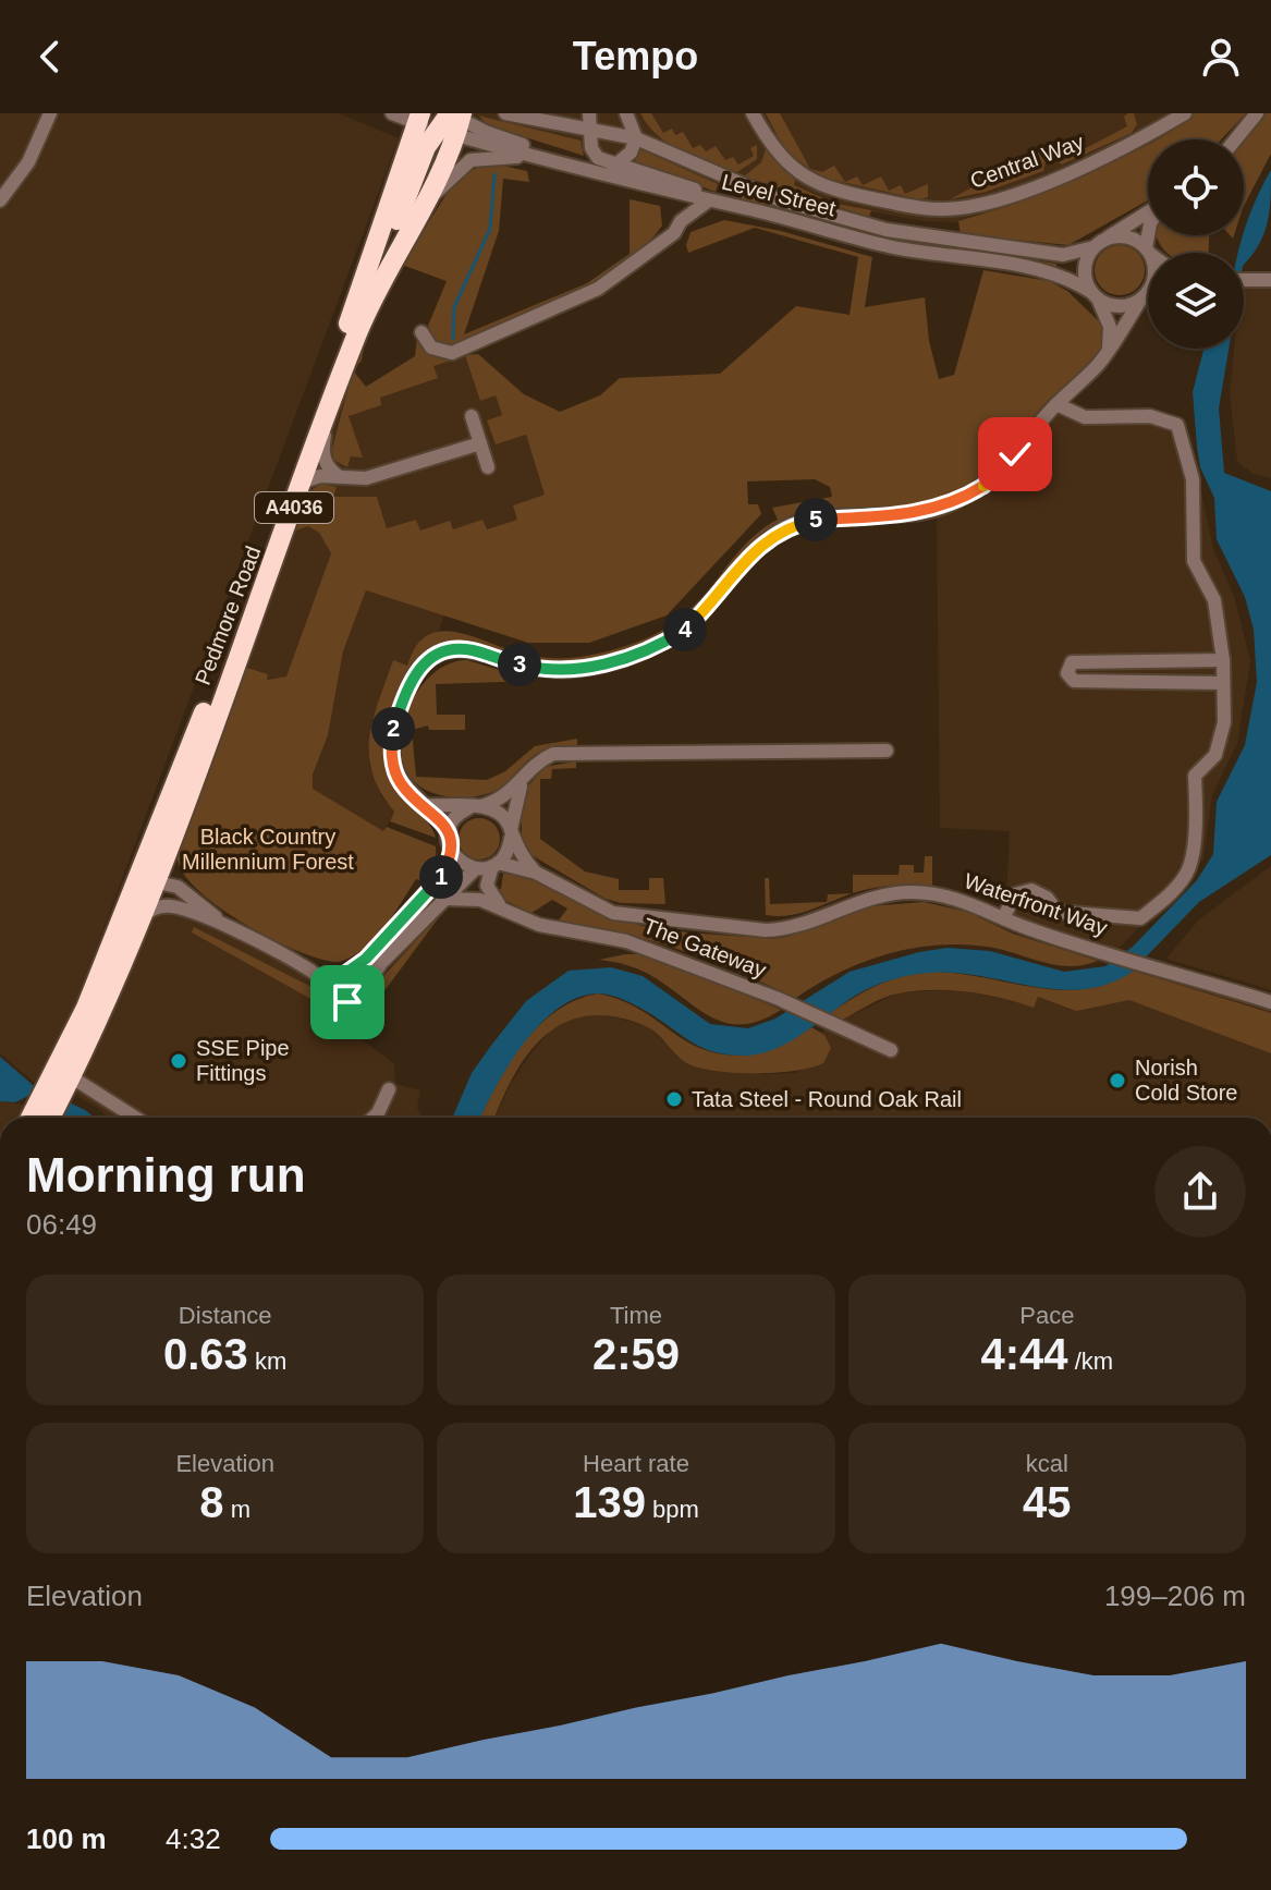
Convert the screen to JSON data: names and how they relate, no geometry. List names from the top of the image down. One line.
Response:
{"streets":{"highway":["A4036","Pedmore Road"],"street":["Central Way","Level Street","Waterfront Way","The Gateway"]},"crossings":[["A4036","Pedmore Road"]],"parks":["Black Country Millennium Forest"],"places":["SSE Pipe Fittings","Norish Cold Store","Tata Steel - Round Oak Rail"],"page":{"header":"Tempo","pins":["5","4","3","2","1"],"heading":["Morning run","06:49"],"stats":[["Distance","0.63 km"],["Time","2:59"],["Pace","4:44 /km"],["Elevation","8 m"],["Heart rate","139 bpm"],["kcal","45"]],"chart":["Elevation","199–206 m"],"list":[{"name":"100 m","note":"4:32"}]}}
